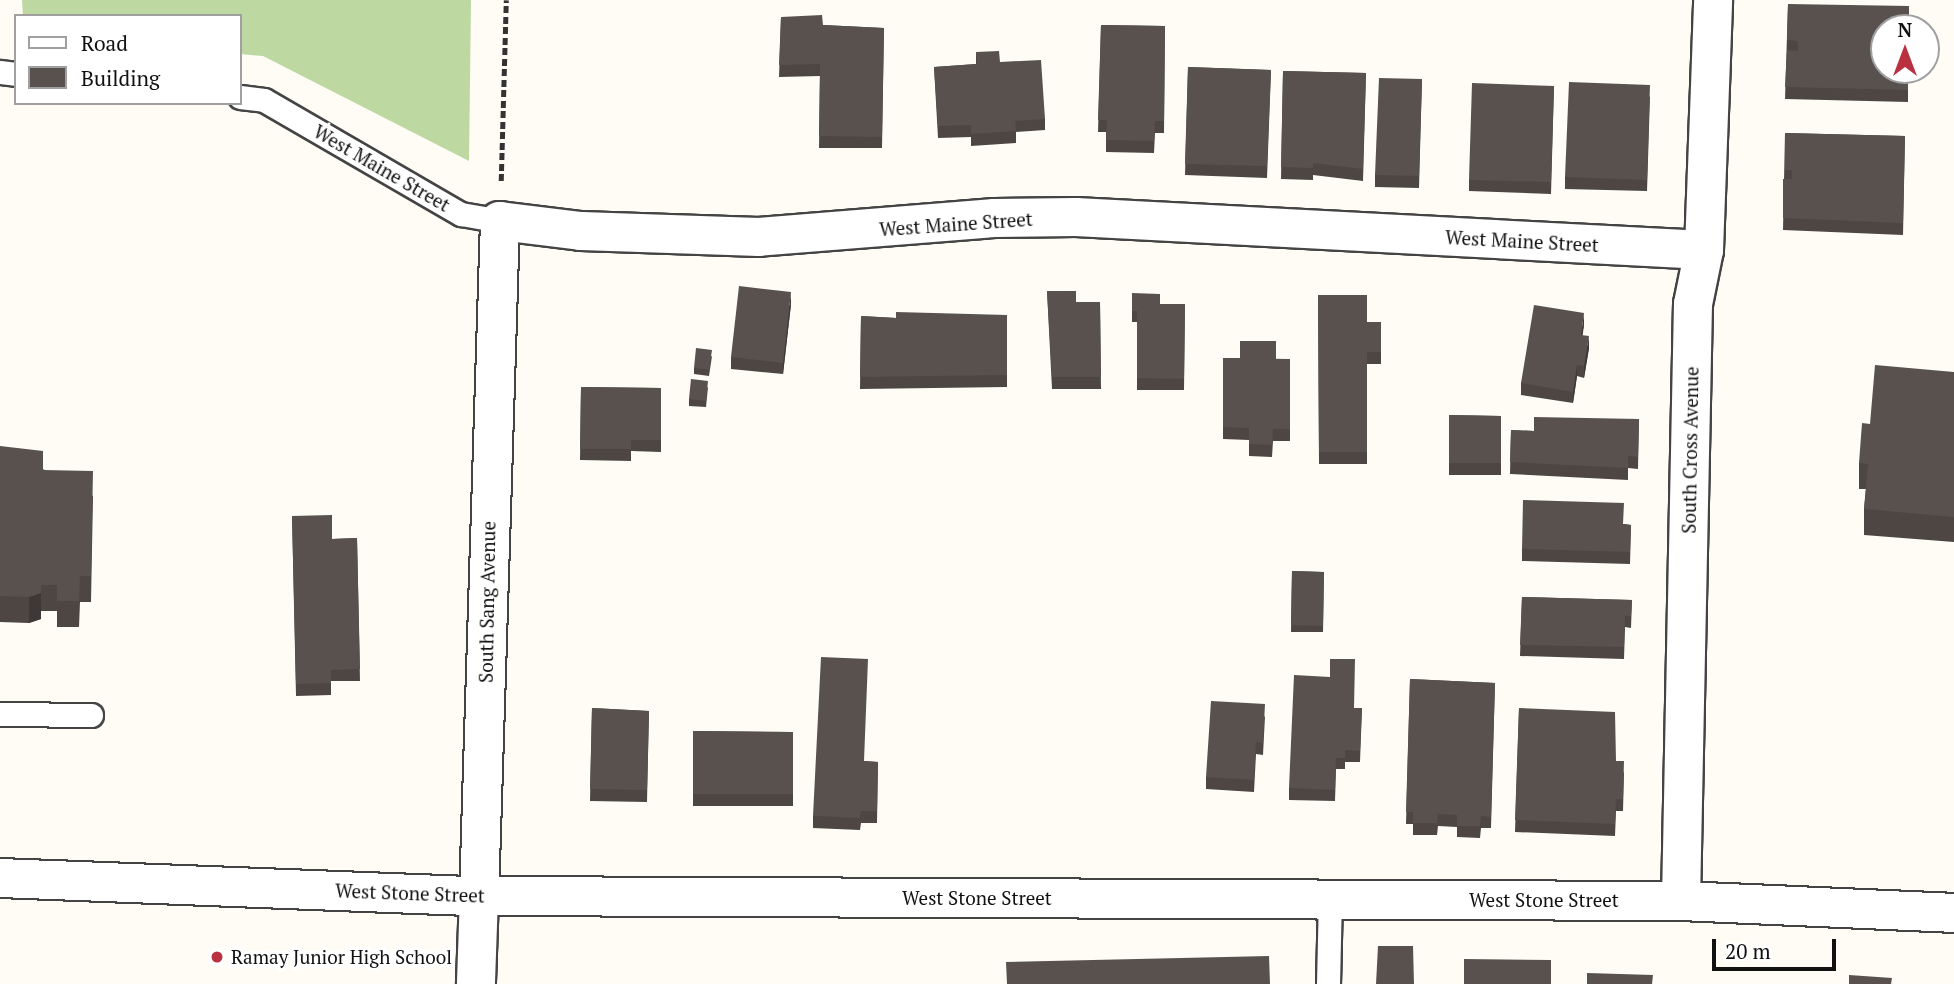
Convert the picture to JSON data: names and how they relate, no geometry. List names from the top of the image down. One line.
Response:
{"streets":{"street":["West Maine Street","South Cross Avenue","South Sang Avenue","West Stone Street"]},"crossings":[["West Maine Street","South Cross Avenue"],["West Maine Street","South Sang Avenue"],["South Cross Avenue","West Stone Street"],["South Sang Avenue","West Stone Street"]],"places":["Ramay Junior High School"],"legend":["Road","Building"],"scale_bar":"20 m","north":"top"}
